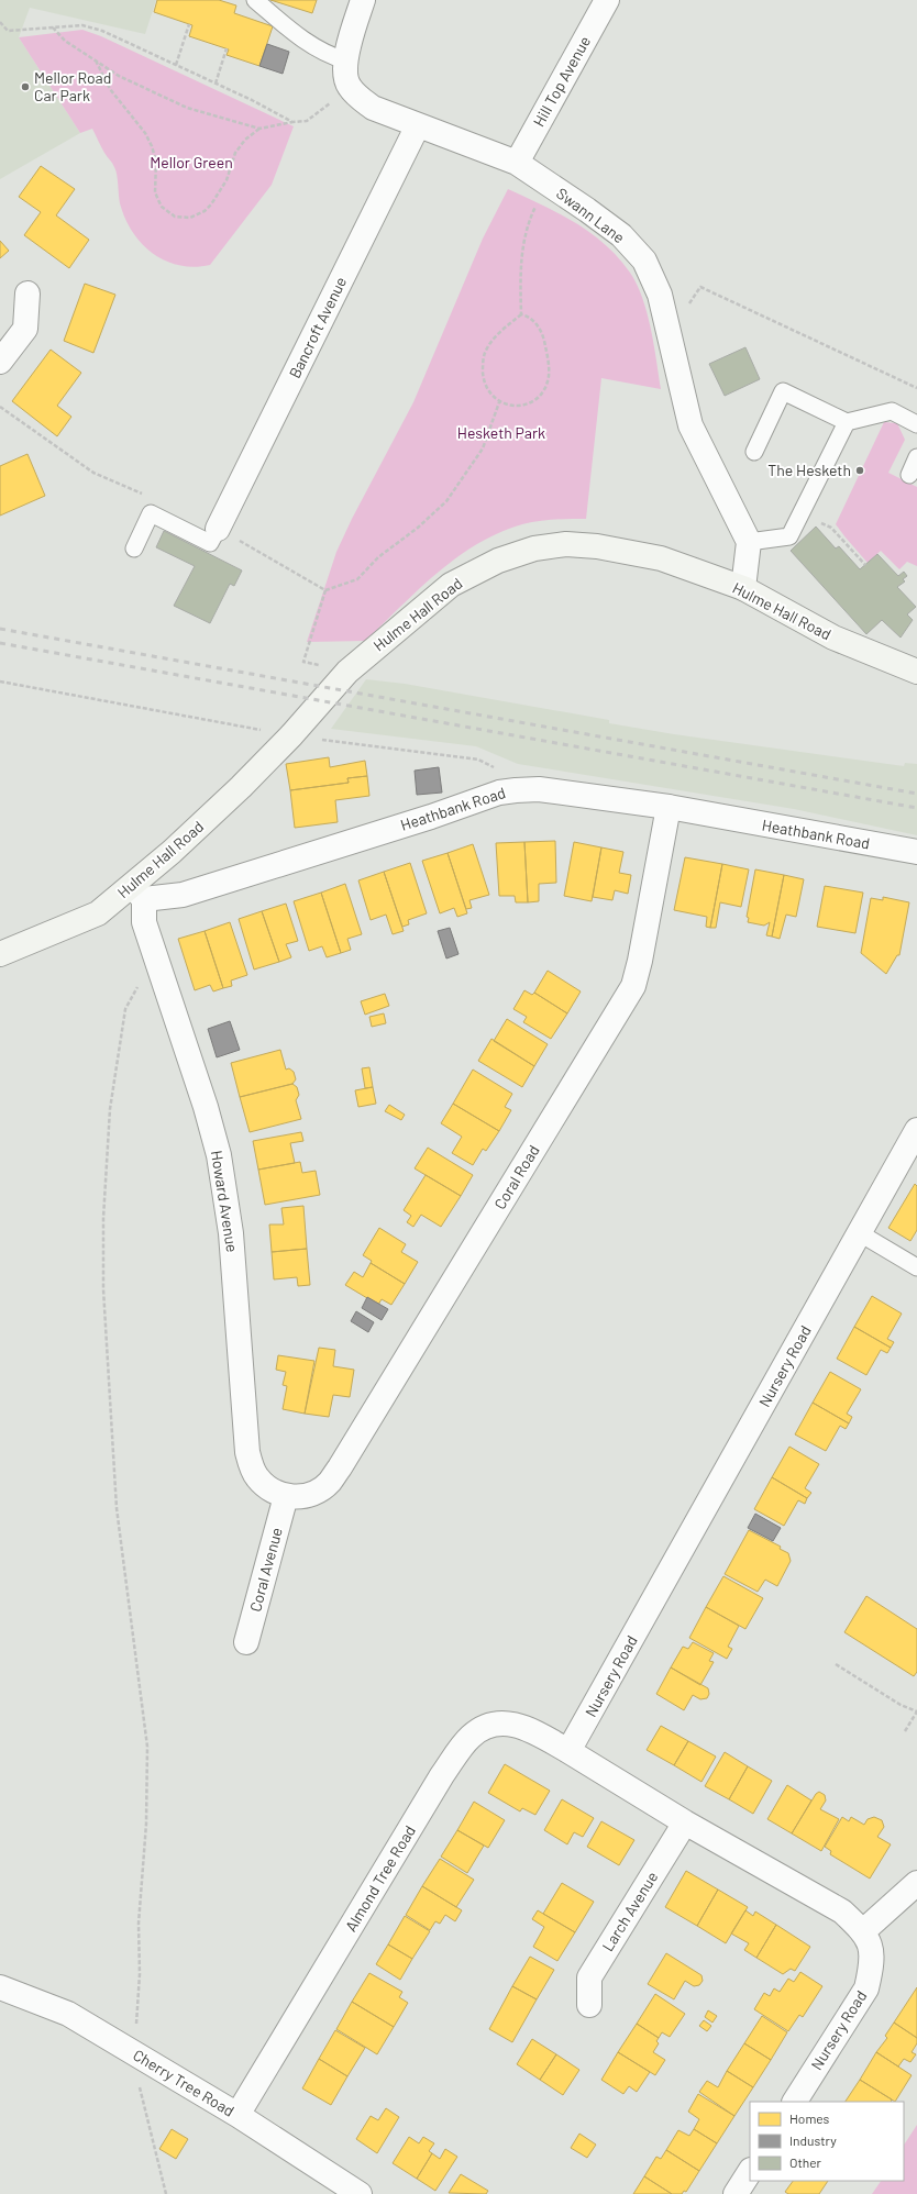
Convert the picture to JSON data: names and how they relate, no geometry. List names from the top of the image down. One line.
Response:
{"streets":{"main road":["Hulme Hall Road"],"street":["Hill Top Avenue","Swann Lane","Bancroft Avenue","Heathbank Road","Coral Road","Howard Avenue","Nursery Road","Coral Avenue","Almond Tree Road","Larch Avenue","Cherry Tree Road"]},"crossings":[["Hill Top Avenue","Swann Lane"],["Swann Lane","Bancroft Avenue"],["Hulme Hall Road","Heathbank Road"],["Hulme Hall Road","Howard Avenue"],["Heathbank Road","Coral Road"],["Heathbank Road","Howard Avenue"],["Coral Road","Howard Avenue"],["Coral Road","Coral Avenue"],["Howard Avenue","Coral Avenue"],["Nursery Road","Almond Tree Road"],["Almond Tree Road","Cherry Tree Road"]],"parks":["Mellor Green","Hesketh Park"],"places":["Mellor Road Car Park","The Hesketh"],"legend":["Homes","Industry","Other"]}
